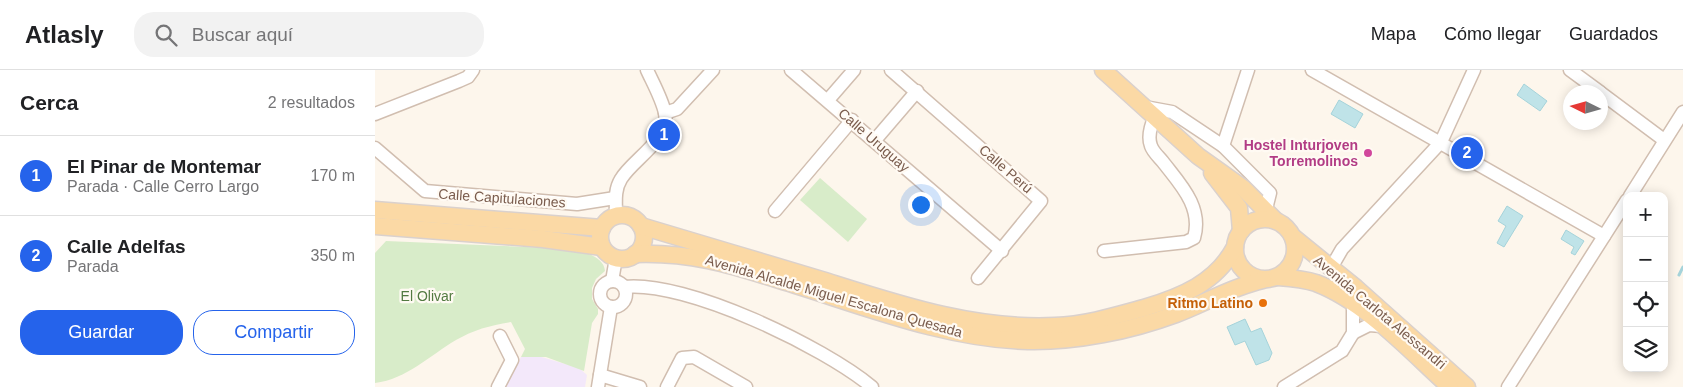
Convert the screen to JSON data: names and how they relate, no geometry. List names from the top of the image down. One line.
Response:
{"streets":{"main road":["Avenida Alcalde Miguel Escalona Quesada","Avenida Carlota Alessandri"],"street":["Calle Uruguay","Calle Perú","Calle Capitulaciones"]},"crossings":[["Calle Uruguay","Calle Perú"],["Avenida Alcalde Miguel Escalona Quesada","Avenida Carlota Alessandri"]],"parks":["El Olivar"],"places":["Hostel Inturjoven Torremolinos","Ritmo Latino"],"north":"left","page":{"header":"Atlasly","search":"Buscar aquí","nav":["Mapa","Cómo llegar","Guardados"],"heading":["Cerca","2 resultados"],"pins":["1","2"],"list":[{"mark":"1","name":"El Pinar de Montemar","note":"Parada · Calle Cerro Largo","value":"170 m"},{"mark":"2","name":"Calle Adelfas","note":"Parada","value":"350 m"}],"map_buttons":["+","−"],"buttons":["Guardar","Compartir"]}}
